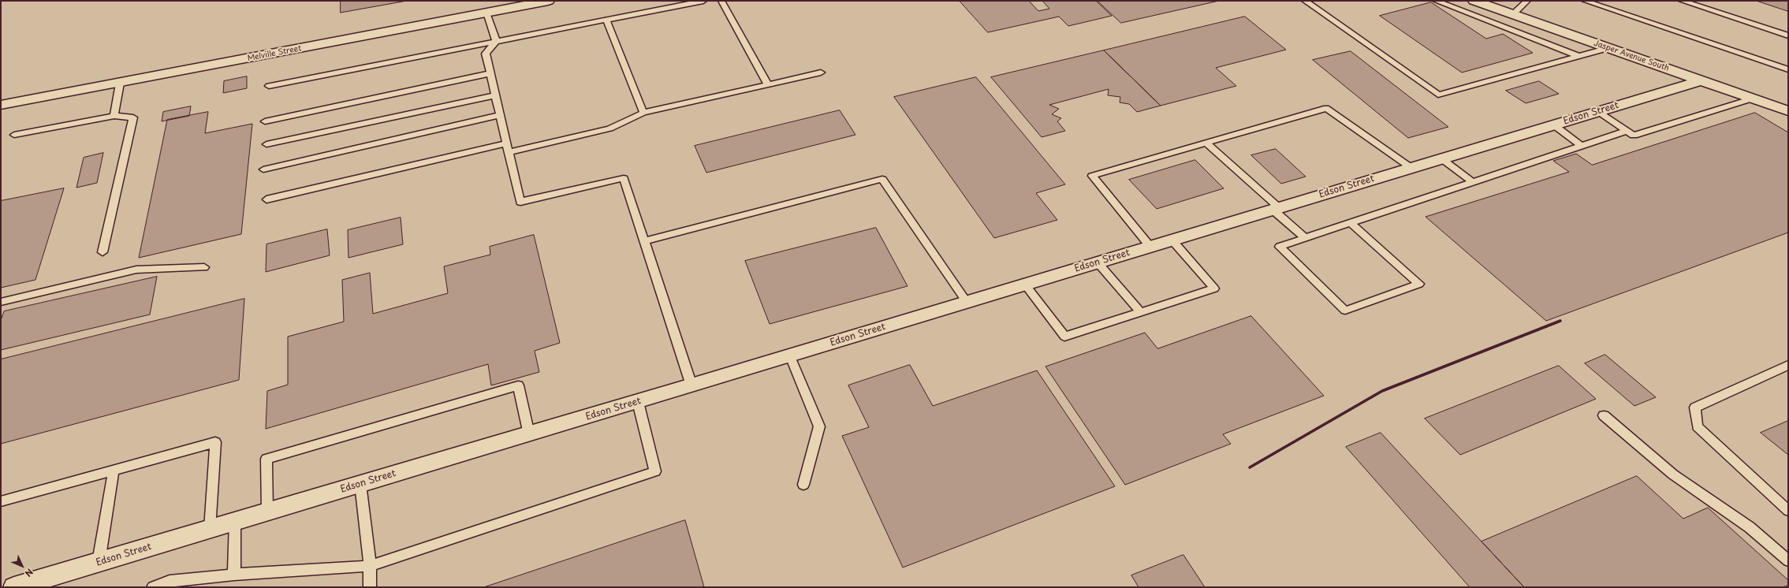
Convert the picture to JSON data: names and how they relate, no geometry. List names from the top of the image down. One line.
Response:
{"streets":{"street":["Melville Street","Jasper Avenue South","Edson Street"]},"crossings":[["Jasper Avenue South","Edson Street"]],"north":"bottom right"}
